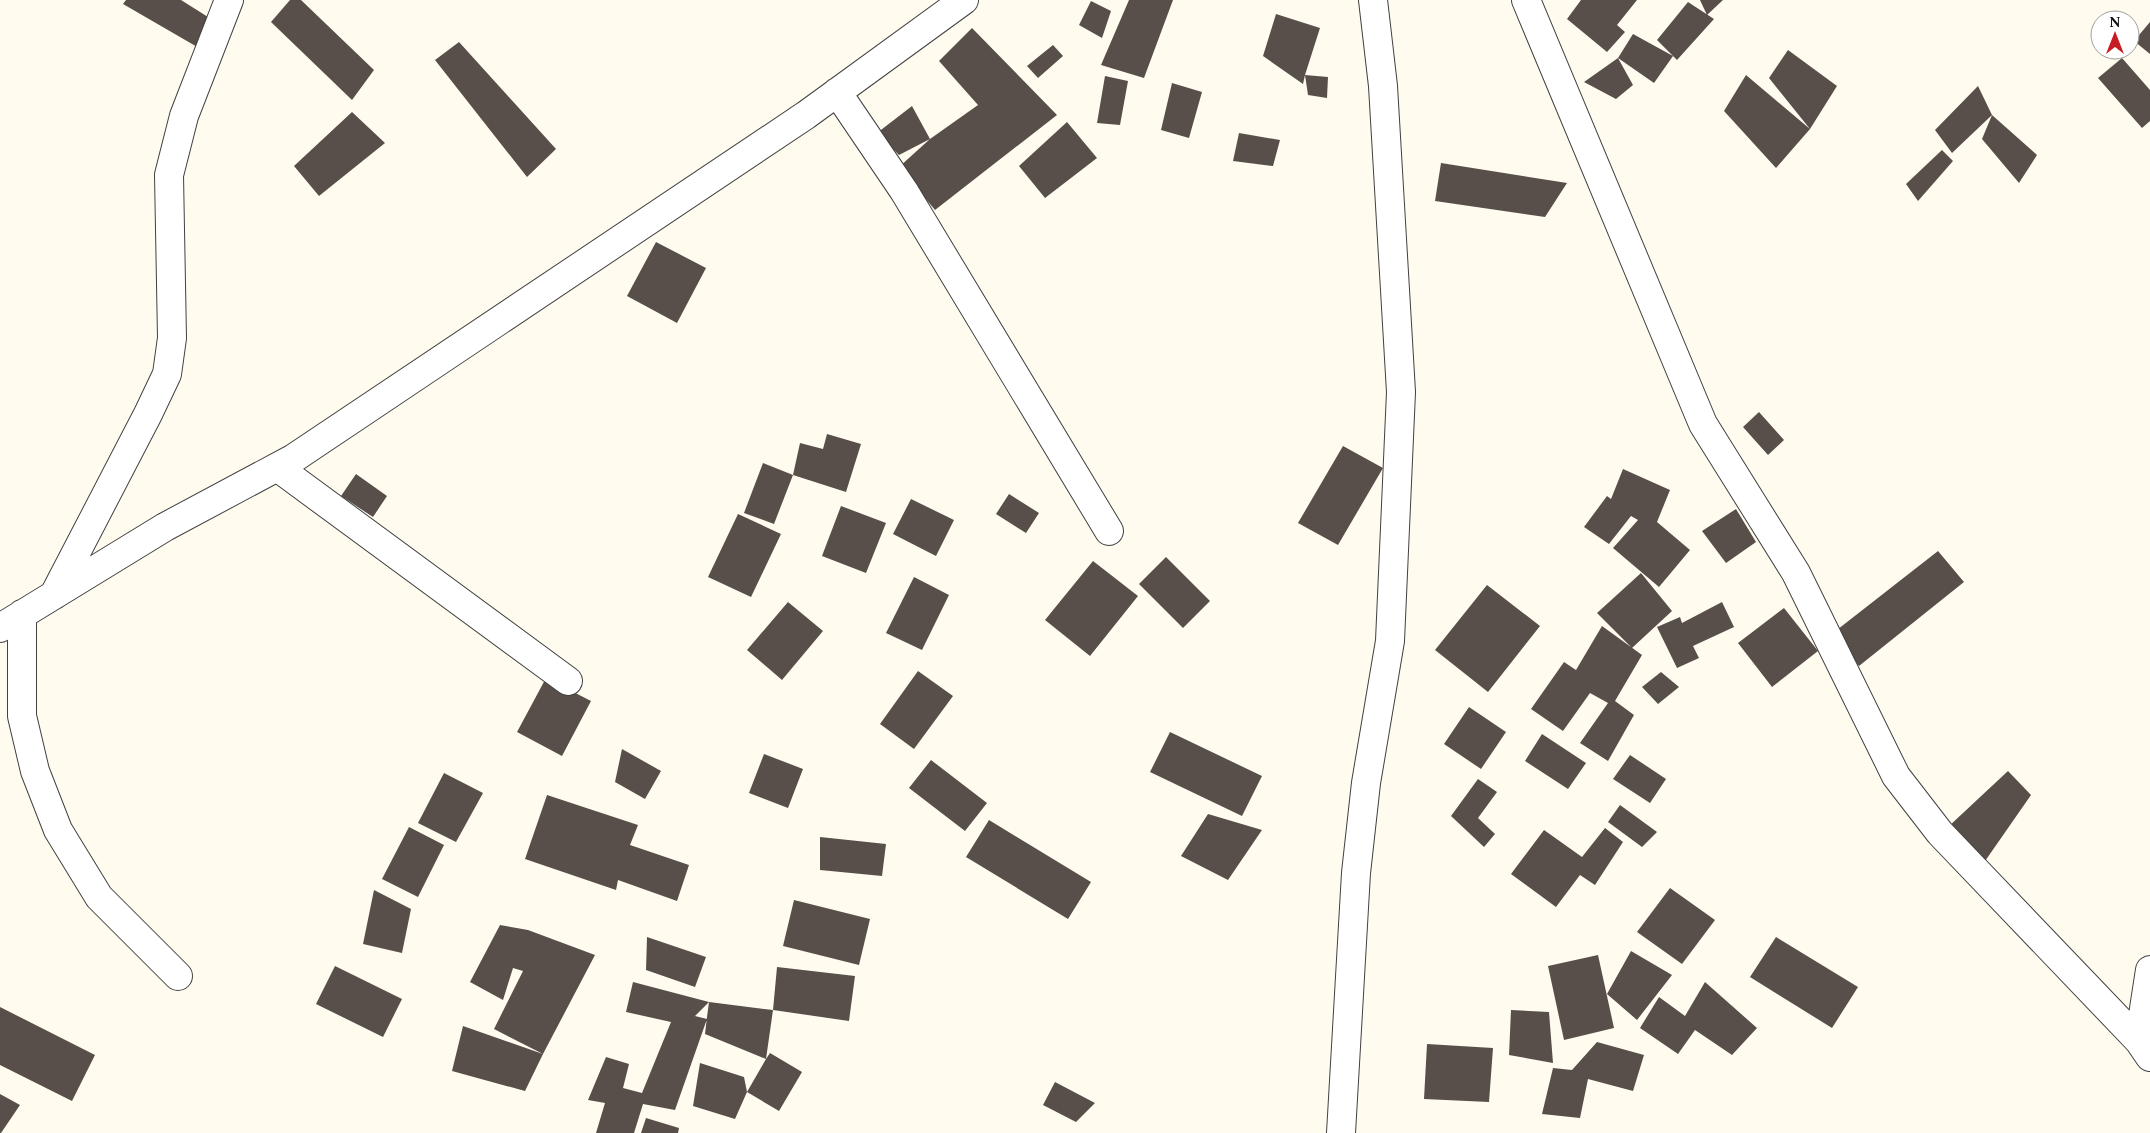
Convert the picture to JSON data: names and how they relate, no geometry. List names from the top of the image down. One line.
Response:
{"north":"top"}
